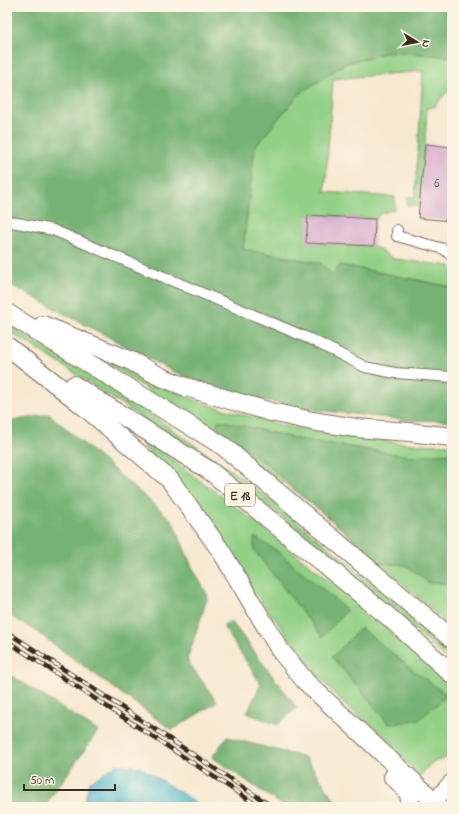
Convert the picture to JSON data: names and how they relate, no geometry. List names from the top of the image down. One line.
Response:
{"streets":{"highway":["E 18"]},"house_numbers":["6"],"scale_bar":"50 m","north":"right"}
